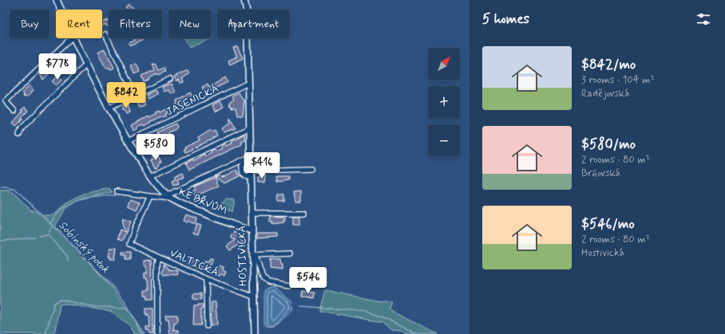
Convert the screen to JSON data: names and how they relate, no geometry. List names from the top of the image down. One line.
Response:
{"streets":{"street":["JASENICKÁ","KE BŘVŮM","HOSTIVICKÁ","VALTICKÁ"]},"crossings":[["JASENICKÁ","KE BŘVŮM"],["JASENICKÁ","HOSTIVICKÁ"],["KE BŘVŮM","HOSTIVICKÁ"],["HOSTIVICKÁ","VALTICKÁ"]],"water":["Sobínský potok"],"north":"top right","page":{"heading":"5 homes","chip":["Buy","Rent","Filters","New","Apartment"],"list":[{"name":"$842/mo","note":"3 rooms · 104 m² · Radějovská"},{"name":"$580/mo","note":"2 rooms · 80 m² · Brňovská"},{"name":"$546/mo","note":"2 rooms · 80 m² · Hostivická"}],"map_buttons":["+","−"],"price":["$778","$842","$580","$416","$546"]}}
